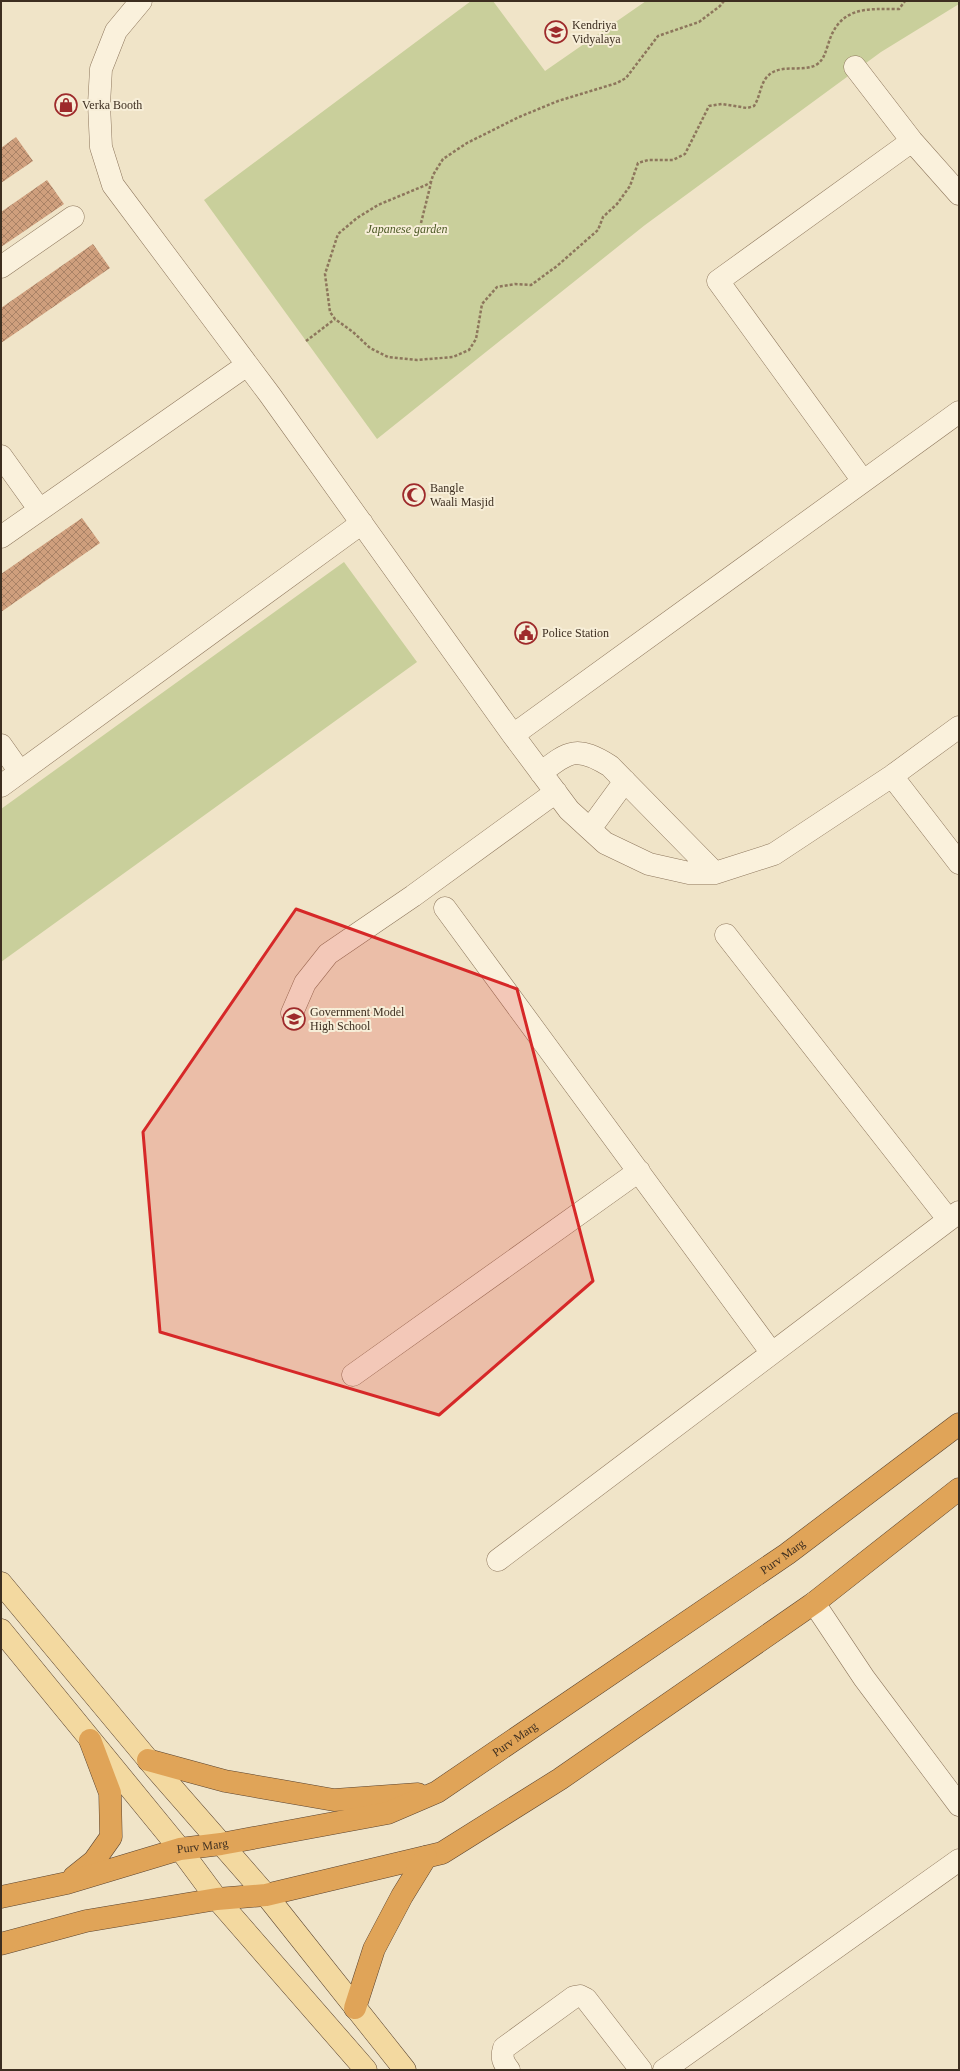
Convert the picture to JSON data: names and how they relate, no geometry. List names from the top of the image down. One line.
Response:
{"streets":{"highway":["Purv Marg"]},"parks":["Japanese garden"],"places":{"school or university":["Kendriya Vidyalaya","Government Model High School"],"shop":["Verka Booth"],"mosque":["Bangle Waali Masjid"],"public building":["Police Station"]}}
